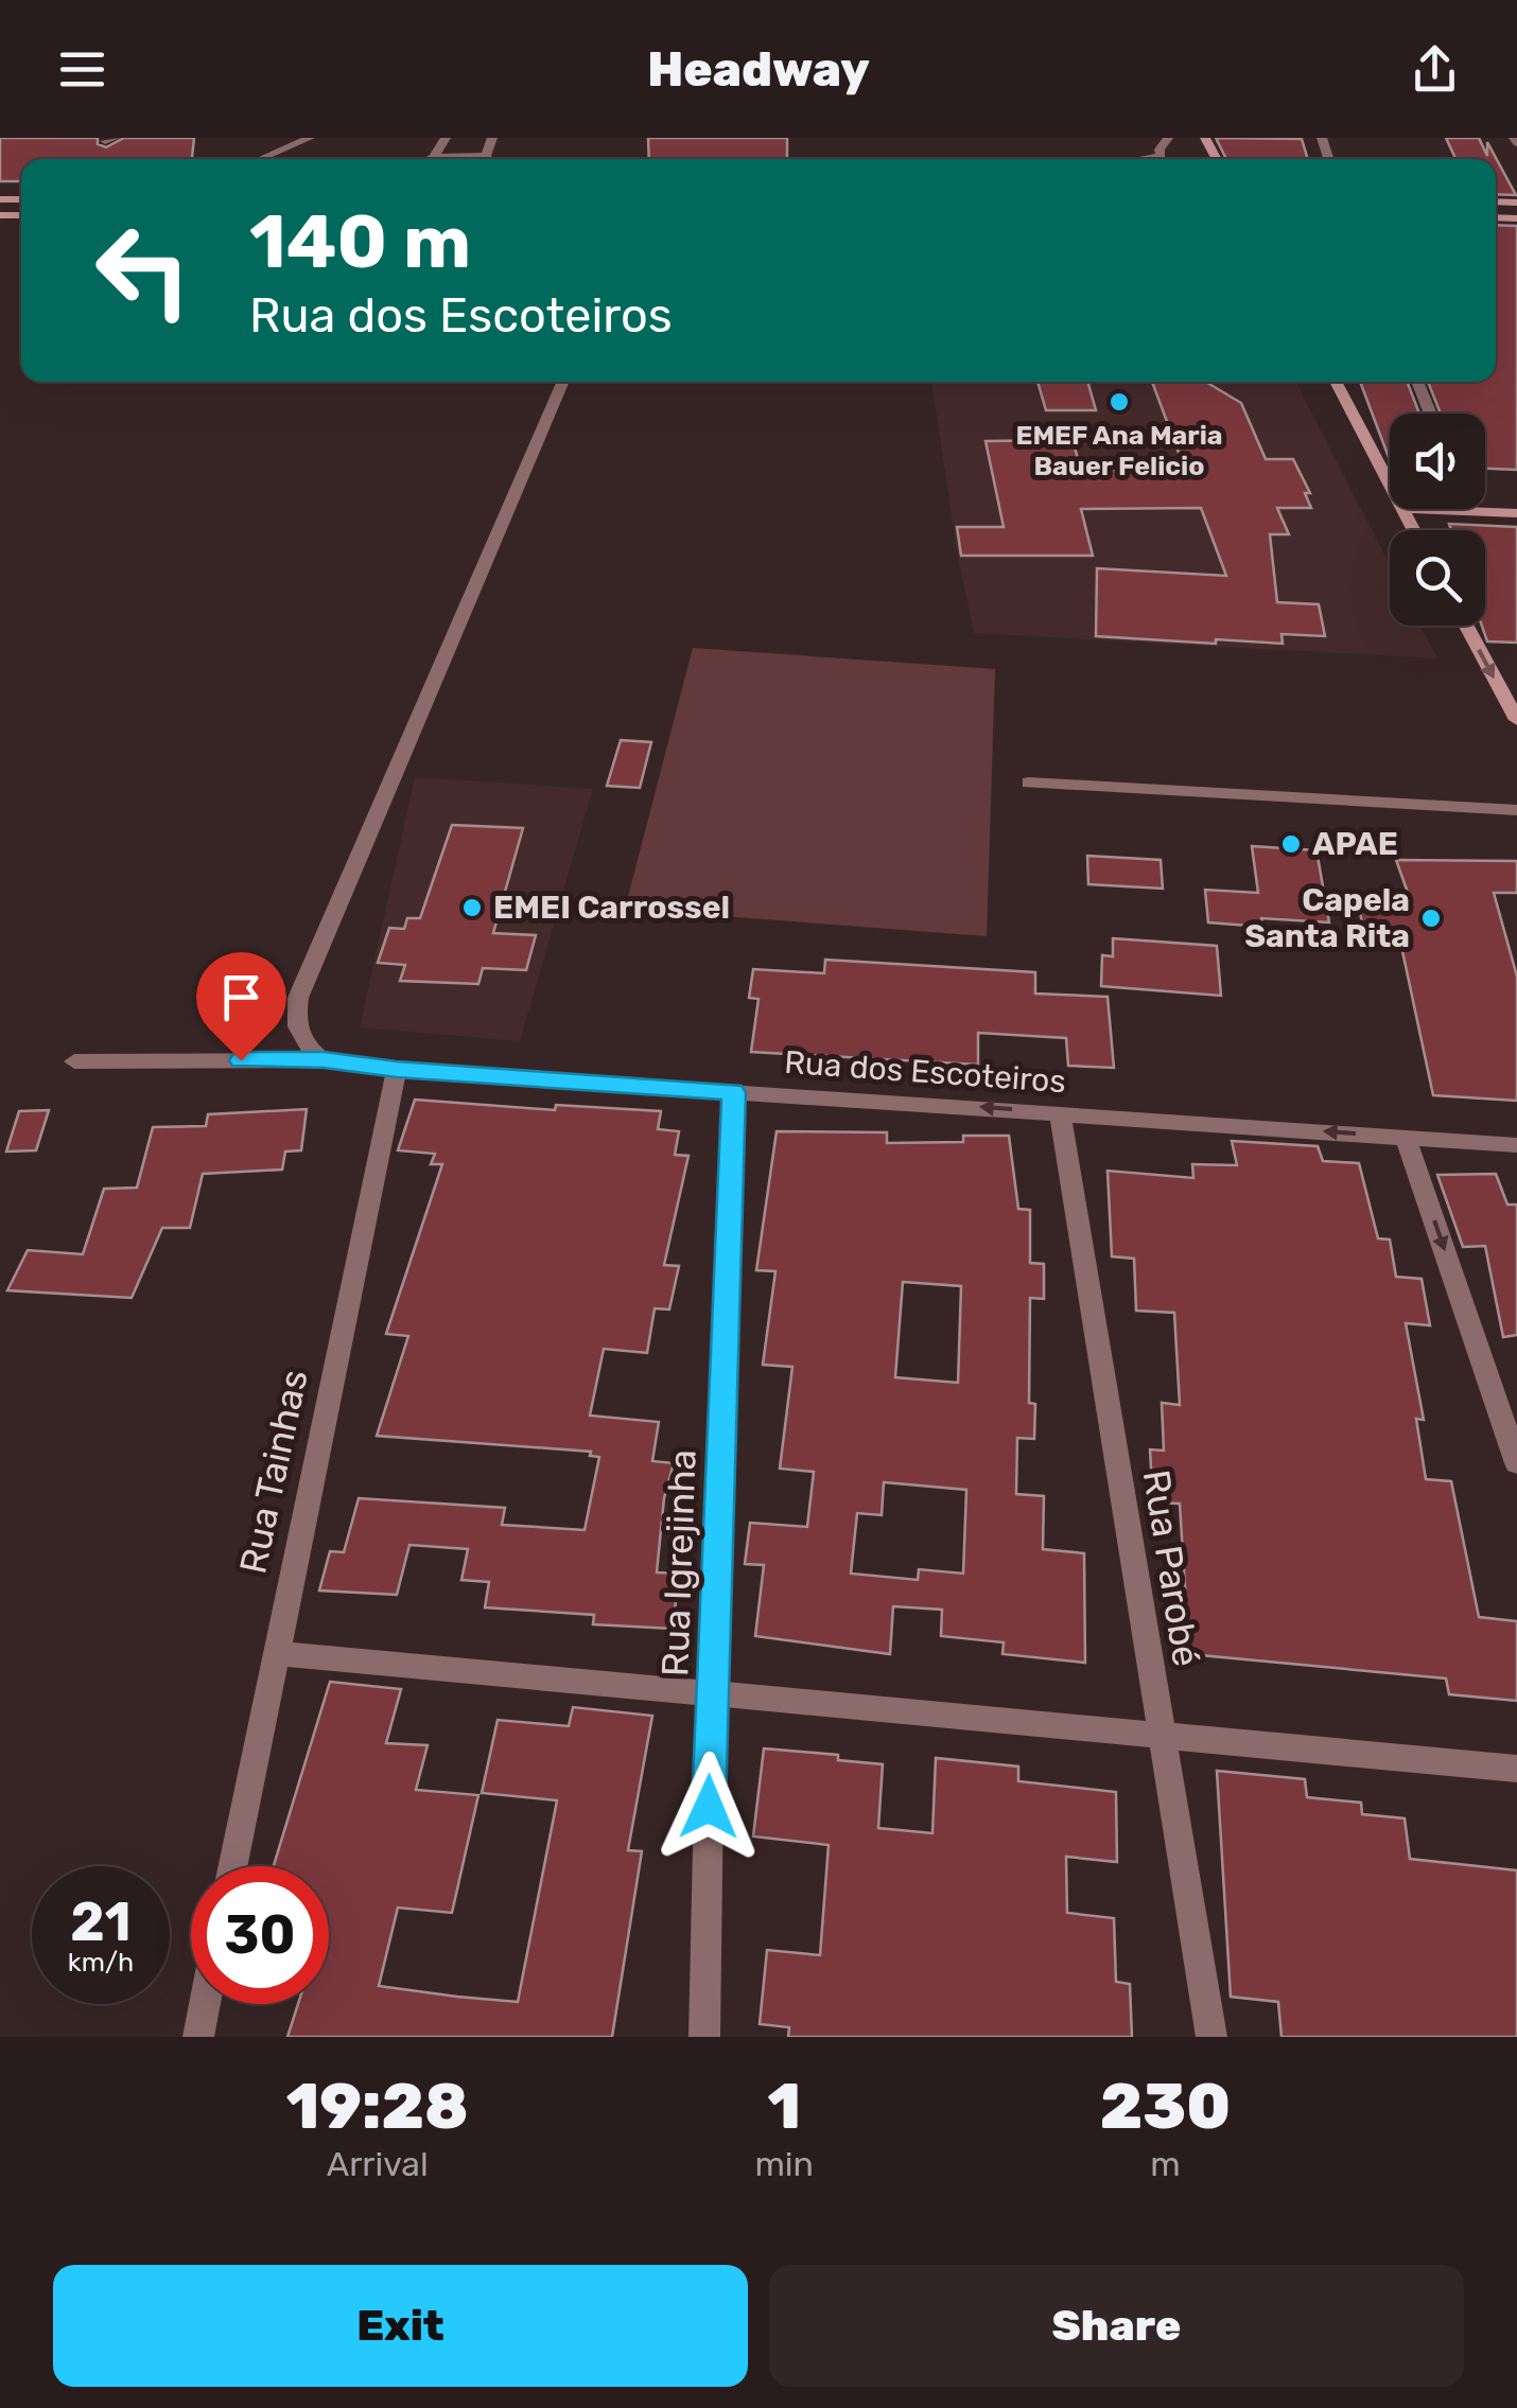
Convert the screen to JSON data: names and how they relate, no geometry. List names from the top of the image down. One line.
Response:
{"streets":{"street":["Rua dos Escoteiros","Rua Tainhas","Rua Igrejinha","Rua Parobé"]},"crossings":[["Rua dos Escoteiros","Rua Tainhas"],["Rua dos Escoteiros","Rua Igrejinha"],["Rua dos Escoteiros","Rua Parobé"]],"one_way":["Rua dos Escoteiros"],"places":["EMEF Ana Maria Bauer Felicio","APAE","EMEI Carrossel","Capela Santa Rita"],"page":{"header":"Headway","turn":["140 m","Rua dos Escoteiros"],"speed":"21 km/h","limit":"30","eta":["19:28","Arrival","1","min","230","m"],"buttons":["Exit","Share"]}}
